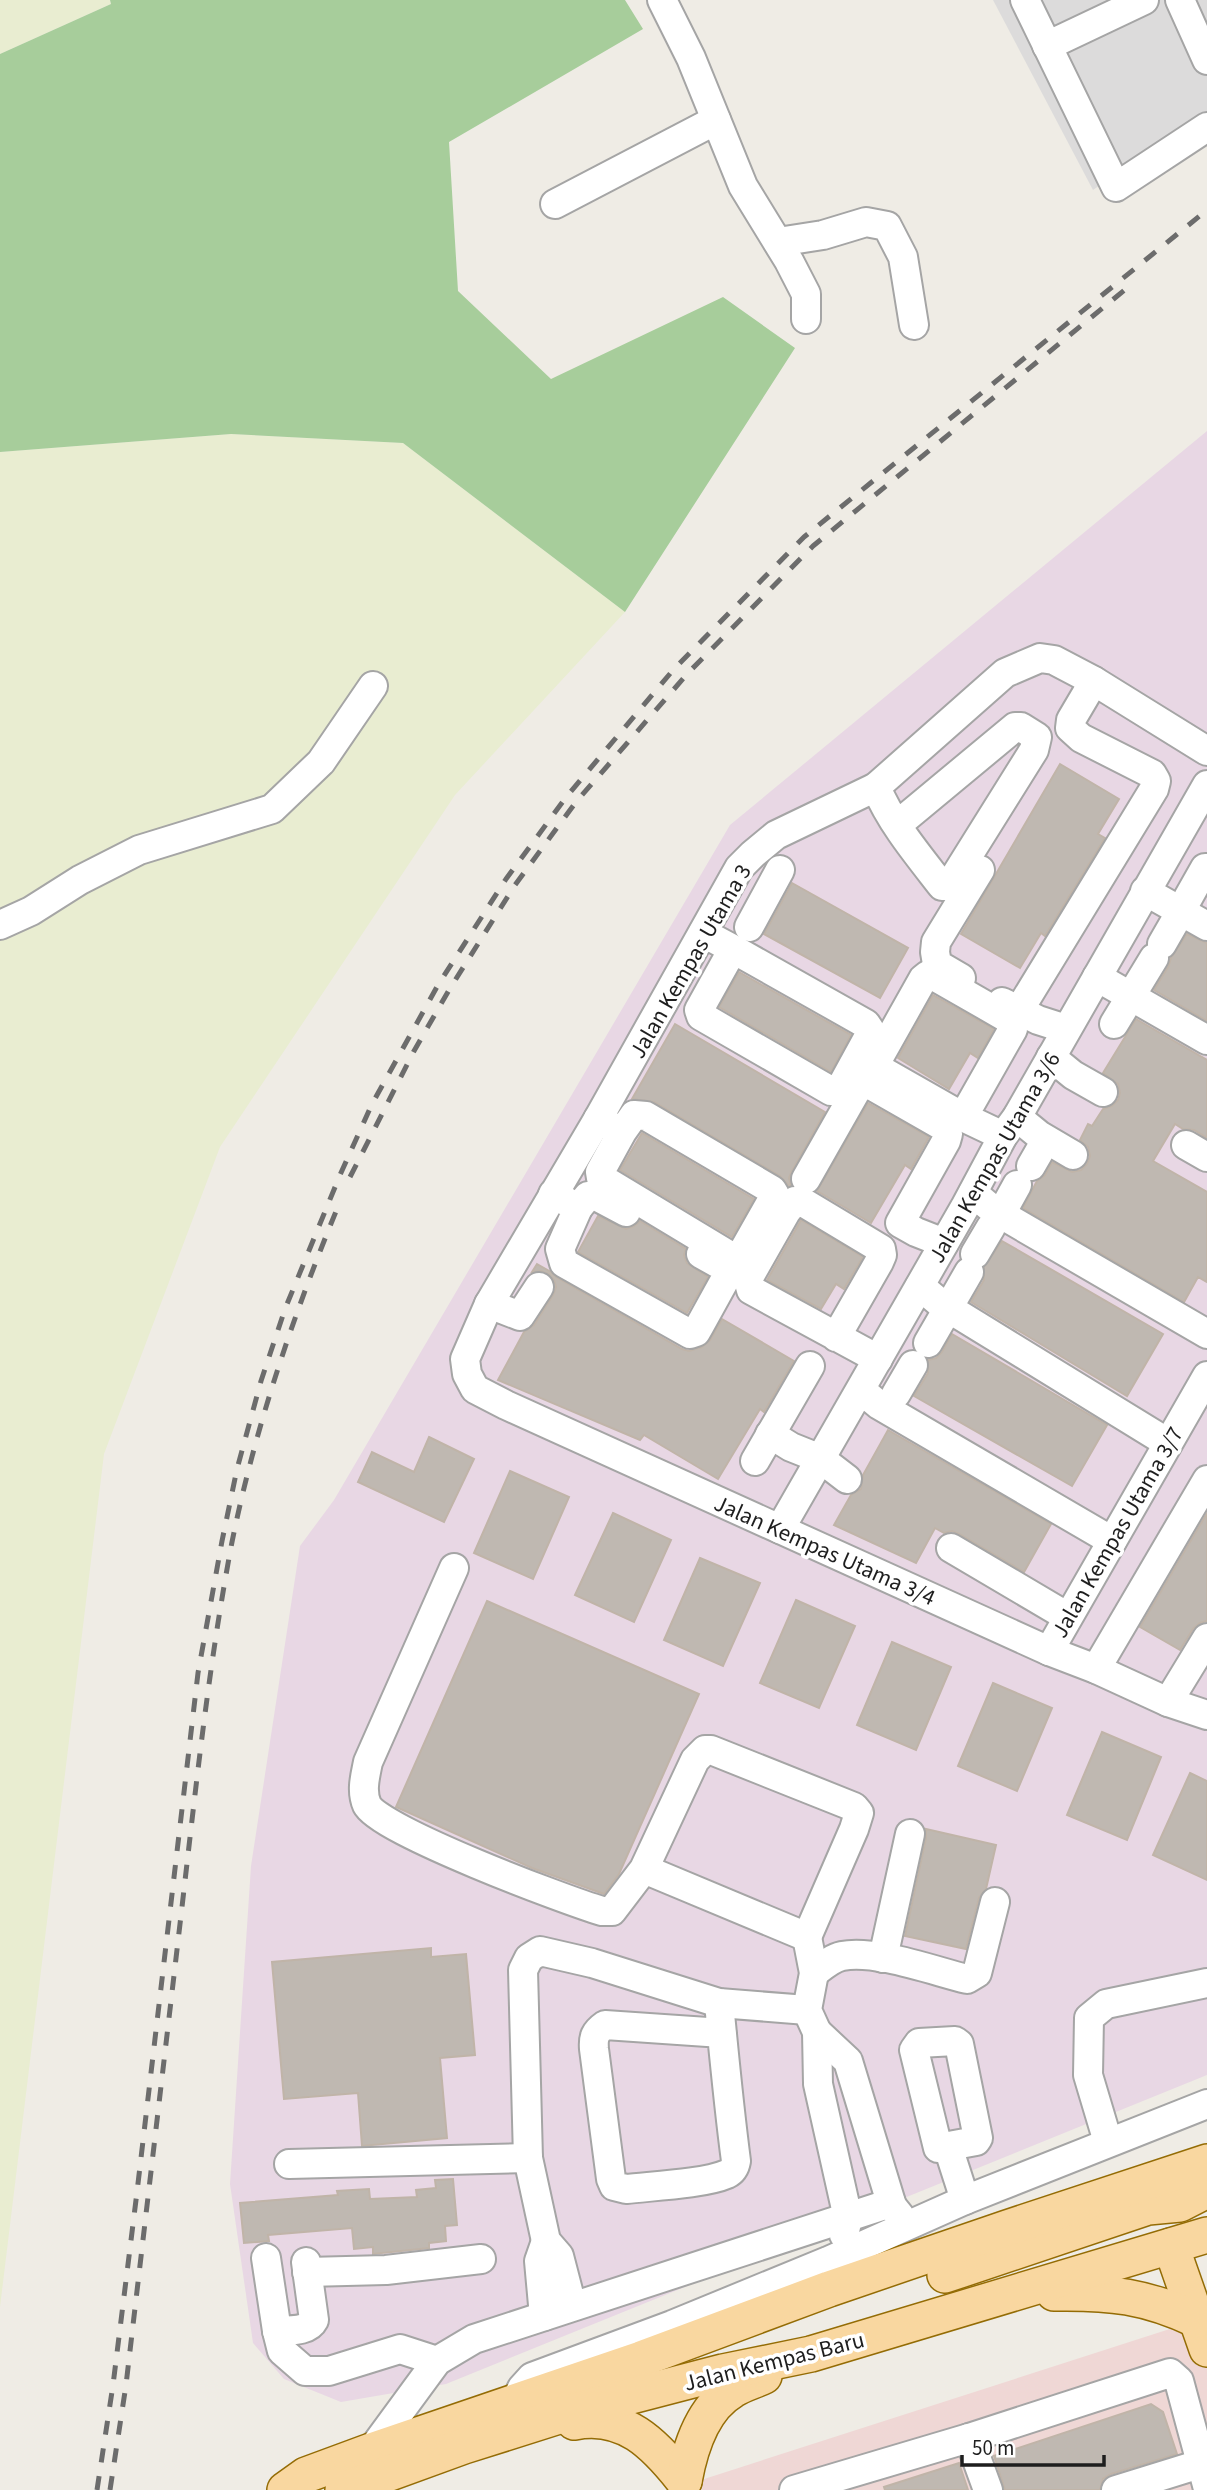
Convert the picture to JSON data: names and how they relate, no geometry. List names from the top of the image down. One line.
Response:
{"streets":{"main road":["Jalan Kempas Baru"],"street":["Jalan Kempas Utama 3","Jalan Kempas Utama 3/6","Jalan Kempas Utama 3/7","Jalan Kempas Utama 3/4"]},"crossings":[["Jalan Kempas Utama 3","Jalan Kempas Utama 3/4"],["Jalan Kempas Utama 3/6","Jalan Kempas Utama 3/4"],["Jalan Kempas Utama 3/7","Jalan Kempas Utama 3/4"]],"scale_bar":"50 m"}
